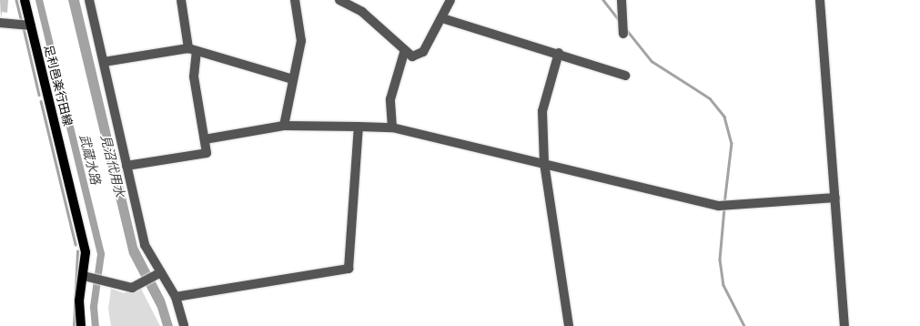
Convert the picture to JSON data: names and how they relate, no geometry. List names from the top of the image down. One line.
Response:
{"streets":{"main road":["足利邑楽行田線"]},"water":["武蔵水路","見沼代用水"]}
